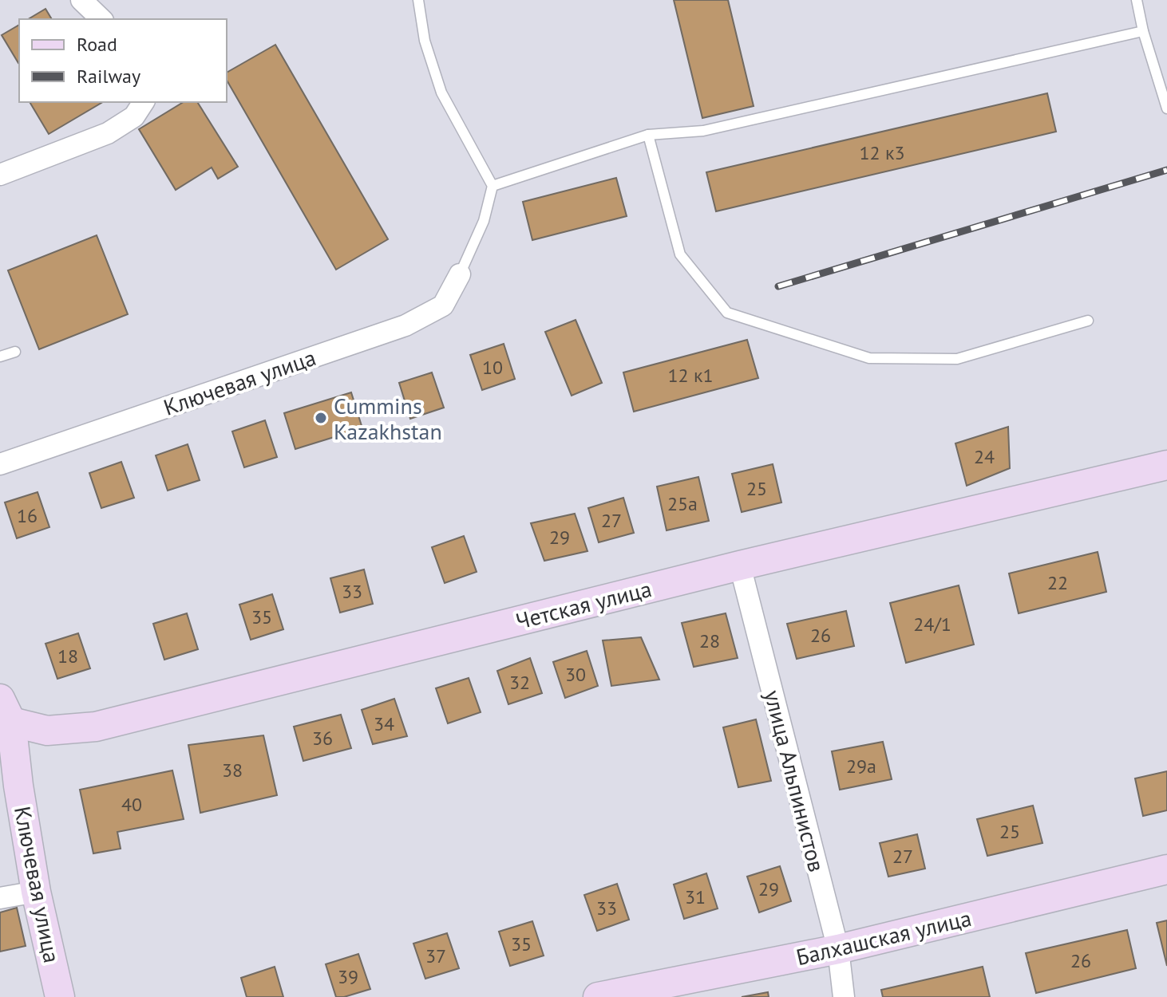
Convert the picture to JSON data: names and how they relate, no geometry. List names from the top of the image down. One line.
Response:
{"streets":{"main road":["Ключевая улица","Четская улица","Балхашская улица"],"street":["улица Альпинистов"]},"crossings":[["Ключевая улица","Четская улица"],["Четская улица","улица Альпинистов"],["улица Альпинистов","Балхашская улица"]],"places":["Cummins Kazakhstan"],"house_numbers":["12 к3","10","12 к1","24","25","25а","16","27","29","22","33","35","24/1","26","28","18","30","32","34","36","29а","38","40","25","27","29","31","33","35","37","26","39"],"legend":["Road","Railway"]}
